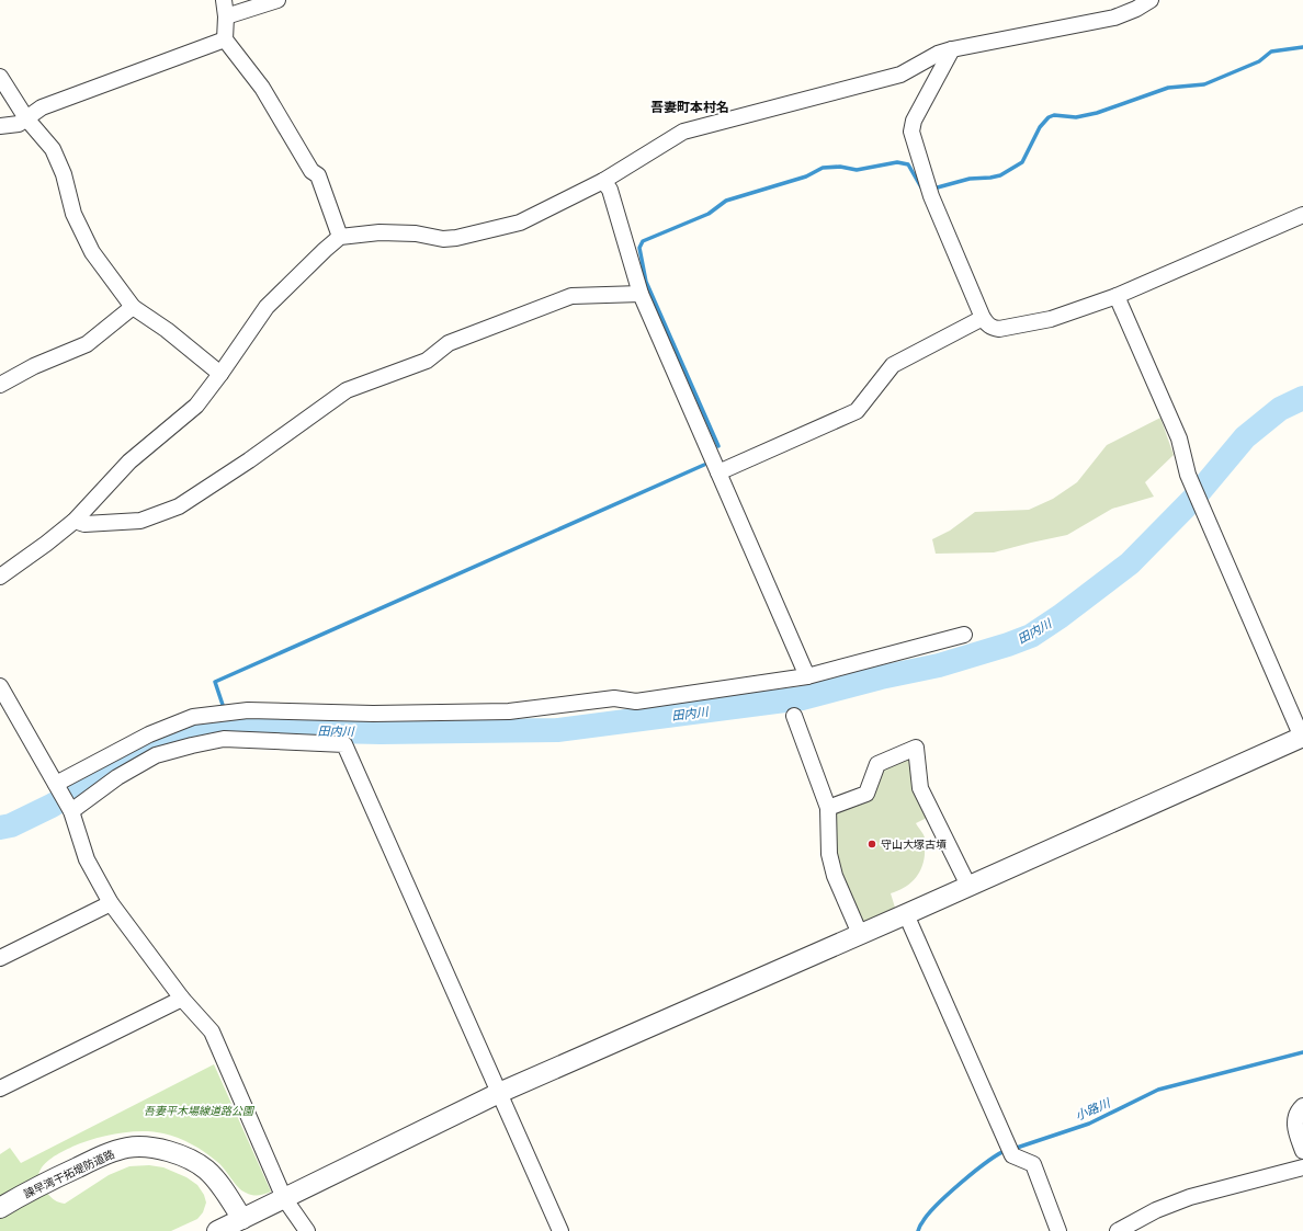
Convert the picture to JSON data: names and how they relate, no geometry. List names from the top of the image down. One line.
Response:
{"streets":{"street":["諫早湾干拓堤防道路"]},"districts":["吾妻町本村名"],"water":["田内川","小路川"],"parks":["吾妻平木場線道路公園"],"places":["守山大塚古墳"]}
